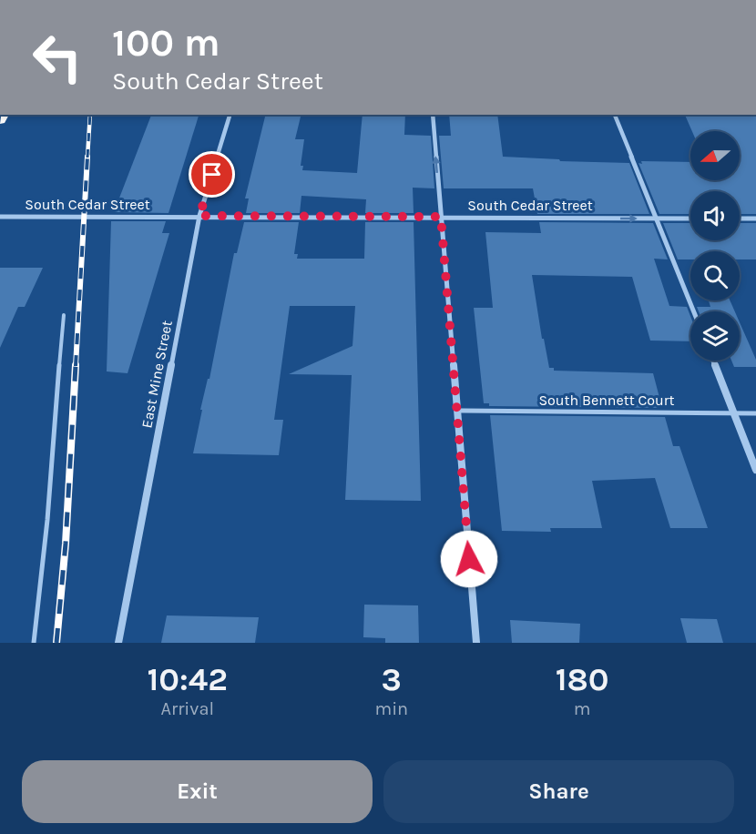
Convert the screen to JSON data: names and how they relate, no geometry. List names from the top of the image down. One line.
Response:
{"streets":{"street":["South Cedar Street","East Mine Street"],"lane":["South Bennett Court"]},"crossings":[["South Cedar Street","East Mine Street"]],"north":"left","page":{"turn":["100 m","South Cedar Street"],"eta":["10:42","Arrival","3","min","180","m"],"buttons":["Exit","Share"]}}
